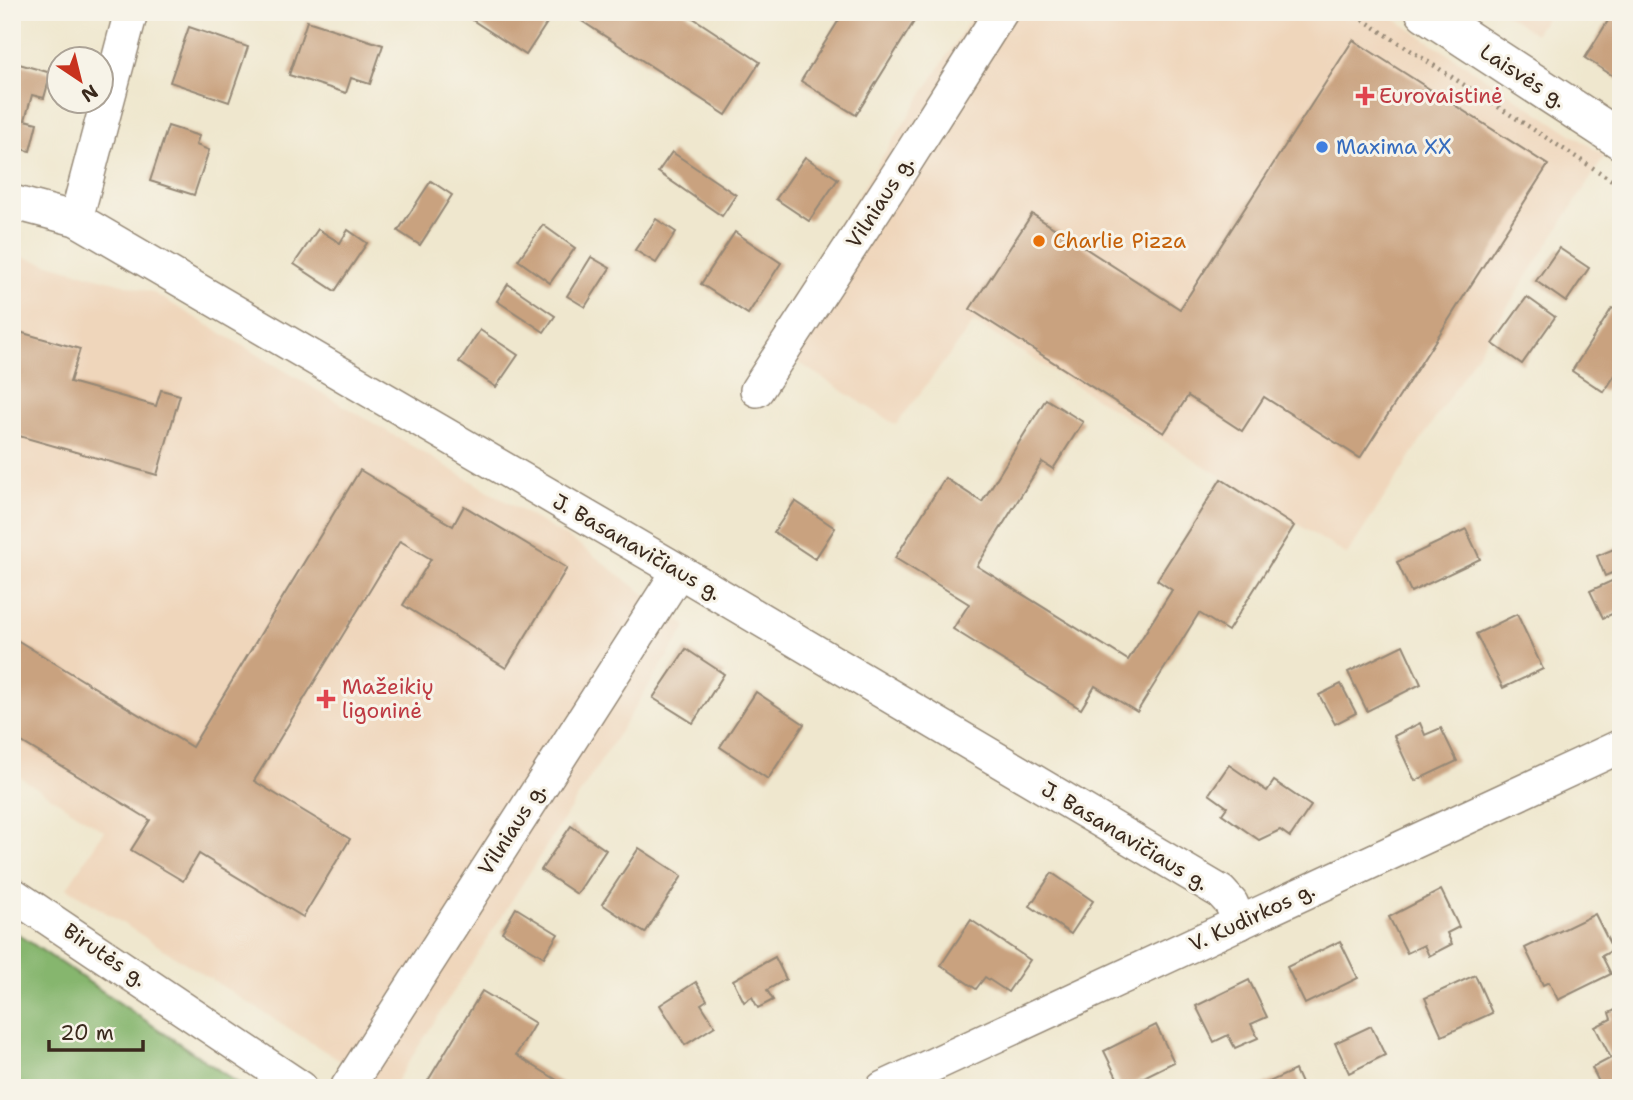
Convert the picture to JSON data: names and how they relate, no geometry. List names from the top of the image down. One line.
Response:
{"streets":{"main road":["Laisvės g."],"street":["Vilniaus g.","J. Basanavičiaus g.","V. Kudirkos g.","Birutės g."]},"crossings":[["Vilniaus g.","J. Basanavičiaus g."],["J. Basanavičiaus g.","V. Kudirkos g."]],"places":{"health":["Eurovaistinė","Mažeikių ligoninė"],"other":["Maxima XX","Charlie Pizza"]},"scale_bar":"20 m","north":"bottom right"}
